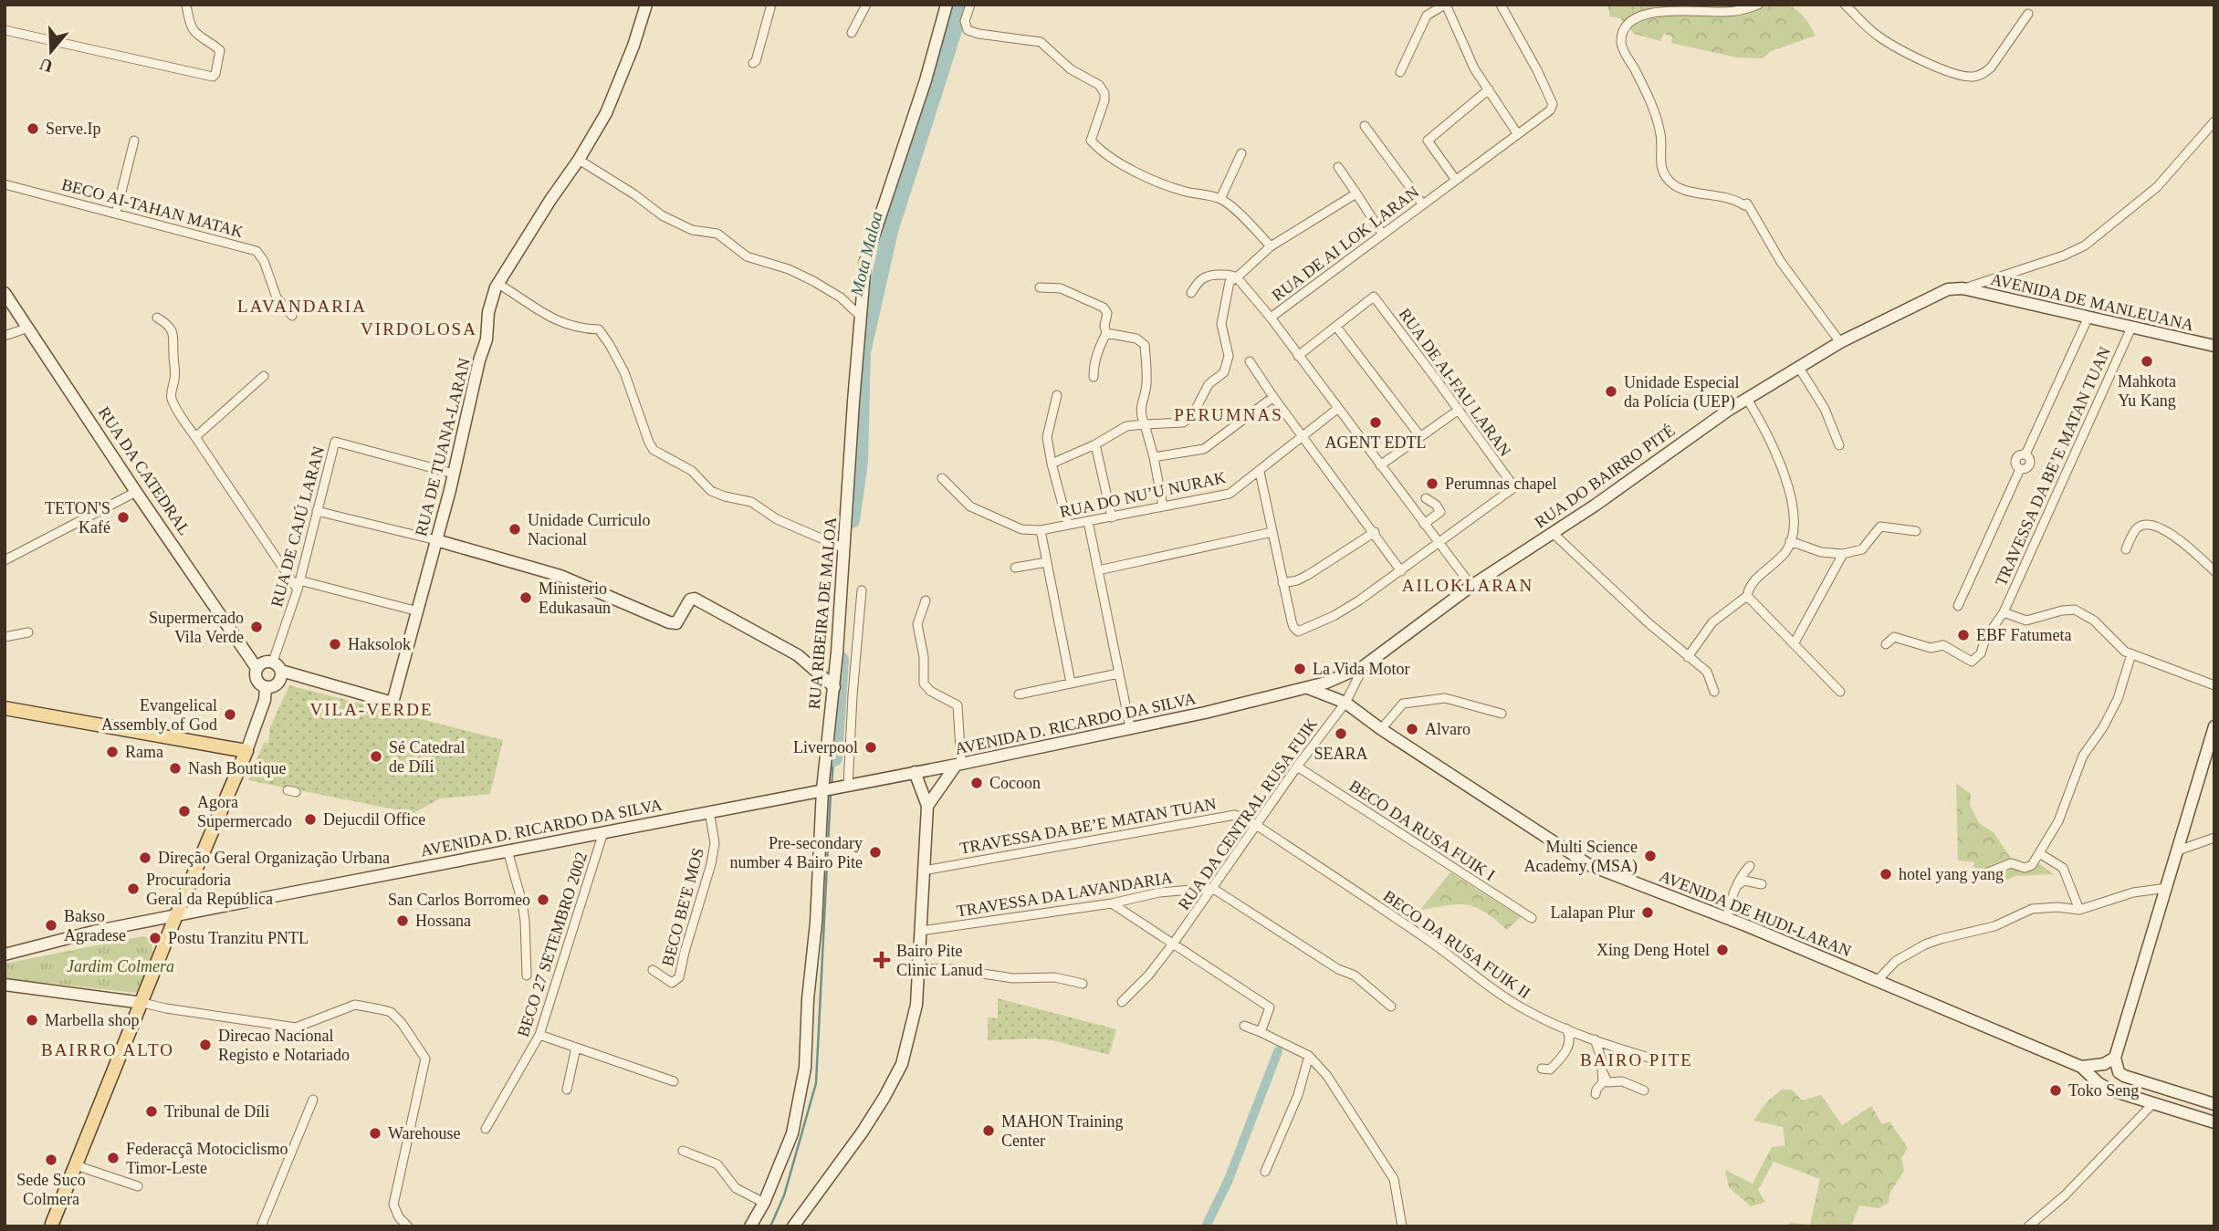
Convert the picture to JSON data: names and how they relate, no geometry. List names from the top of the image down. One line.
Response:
{"streets":{"main road":["AVENIDA DE MANLEUANA","RUA DE TUANA-LARAN","RUA DA CATEDRAL","RUA DO BAIRRO PITÉ","RUA RIBEIRA DE MALOA","AVENIDA D. RICARDO DA SILVA","AVENIDA DE HUDI-LARAN"],"street":["BECO AI-TAHAN MATAK","RUA DE AI LOK LARAN","RUA DE AI-FAU LARAN","TRAVESSA DA BE’E MATAN TUAN","RUA DO NU’U NURAK","RUA DE CAJÚ LARAN","RUA DA CENTRAL RUSA FUIK","BECO DA RUSA FUIK I","TRAVESSA DA LAVANDARIA","BECO BE'E MOS","BECO 27 SETEMBRO 2002","BECO DA RUSA FUIK II"]},"crossings":[["RUA DE AI LOK LARAN","RUA DE AI-FAU LARAN"],["RUA DE AI LOK LARAN","RUA DO BAIRRO PITÉ"],["RUA DE AI LOK LARAN","RUA DO NU’U NURAK"],["AVENIDA DE MANLEUANA","TRAVESSA DA BE’E MATAN TUAN"],["AVENIDA DE MANLEUANA","RUA DO BAIRRO PITÉ"],["RUA DE TUANA-LARAN","RUA DA CATEDRAL"],["RUA DE TUANA-LARAN","RUA DE CAJÚ LARAN"],["TRAVESSA DA BE’E MATAN TUAN","RUA DA CENTRAL RUSA FUIK"],["TRAVESSA DA BE’E MATAN TUAN","BECO DA RUSA FUIK II"],["RUA DA CATEDRAL","RUA DE CAJÚ LARAN"],["RUA DO BAIRRO PITÉ","AVENIDA D. RICARDO DA SILVA"],["RUA DO BAIRRO PITÉ","RUA DA CENTRAL RUSA FUIK"],["RUA DO BAIRRO PITÉ","AVENIDA DE HUDI-LARAN"],["RUA RIBEIRA DE MALOA","AVENIDA D. RICARDO DA SILVA"],["AVENIDA D. RICARDO DA SILVA","BECO BE'E MOS"],["AVENIDA D. RICARDO DA SILVA","AVENIDA DE HUDI-LARAN"],["AVENIDA D. RICARDO DA SILVA","BECO 27 SETEMBRO 2002"],["RUA DA CENTRAL RUSA FUIK","BECO DA RUSA FUIK I"],["RUA DA CENTRAL RUSA FUIK","TRAVESSA DA LAVANDARIA"],["RUA DA CENTRAL RUSA FUIK","AVENIDA DE HUDI-LARAN"],["RUA DA CENTRAL RUSA FUIK","BECO DA RUSA FUIK II"]],"districts":["LAVANDARIA","VIRDOLOSA","PERUMNAS","AILOKLARAN","VILA-VERDE","BAIRRO ALTO","BAIRO PITE"],"water":["Mota Maloa"],"parks":["Jardim Colmera"],"places":{"other":["Serve.Ip","Mahkota Yu Kang","Unidade Especial da Polícia (UEP)","AGENT EDTL","Perumnas chapel","TETON'S Kafé","Unidade Curriculo Nacional","Ministerio Edukasaun","Supermercado Vila Verde","EBF Fatumeta","Haksolok","La Vida Motor","Evangelical Assembly of God","Alvaro","SEARA","Liverpool","Rama","Sé Catedral de Díli","Nash Boutique","Cocoon","Agora Supermercado","Dejucdil Office","Pre-secondary number 4 Bairo Pite","Multi Science Academy (MSA)","Direção Geral Organização Urbana","hotel yang yang","Procuradoria Geral da República","San Carlos Borromeo","Lalapan Plur","Hossana","Bakso Agradese","Postu Tranzitu PNTL","Xing Deng Hotel","Marbella shop","Direcao Nacional Registo e Notariado","Toko Seng","Tribunal de Díli","MAHON Training Center","Warehouse","Federacçã Motociclismo Timor-Leste","Sede Suco Colmera"],"health":["Bairo Pite Clinic Lanud"]},"north":"bottom"}
